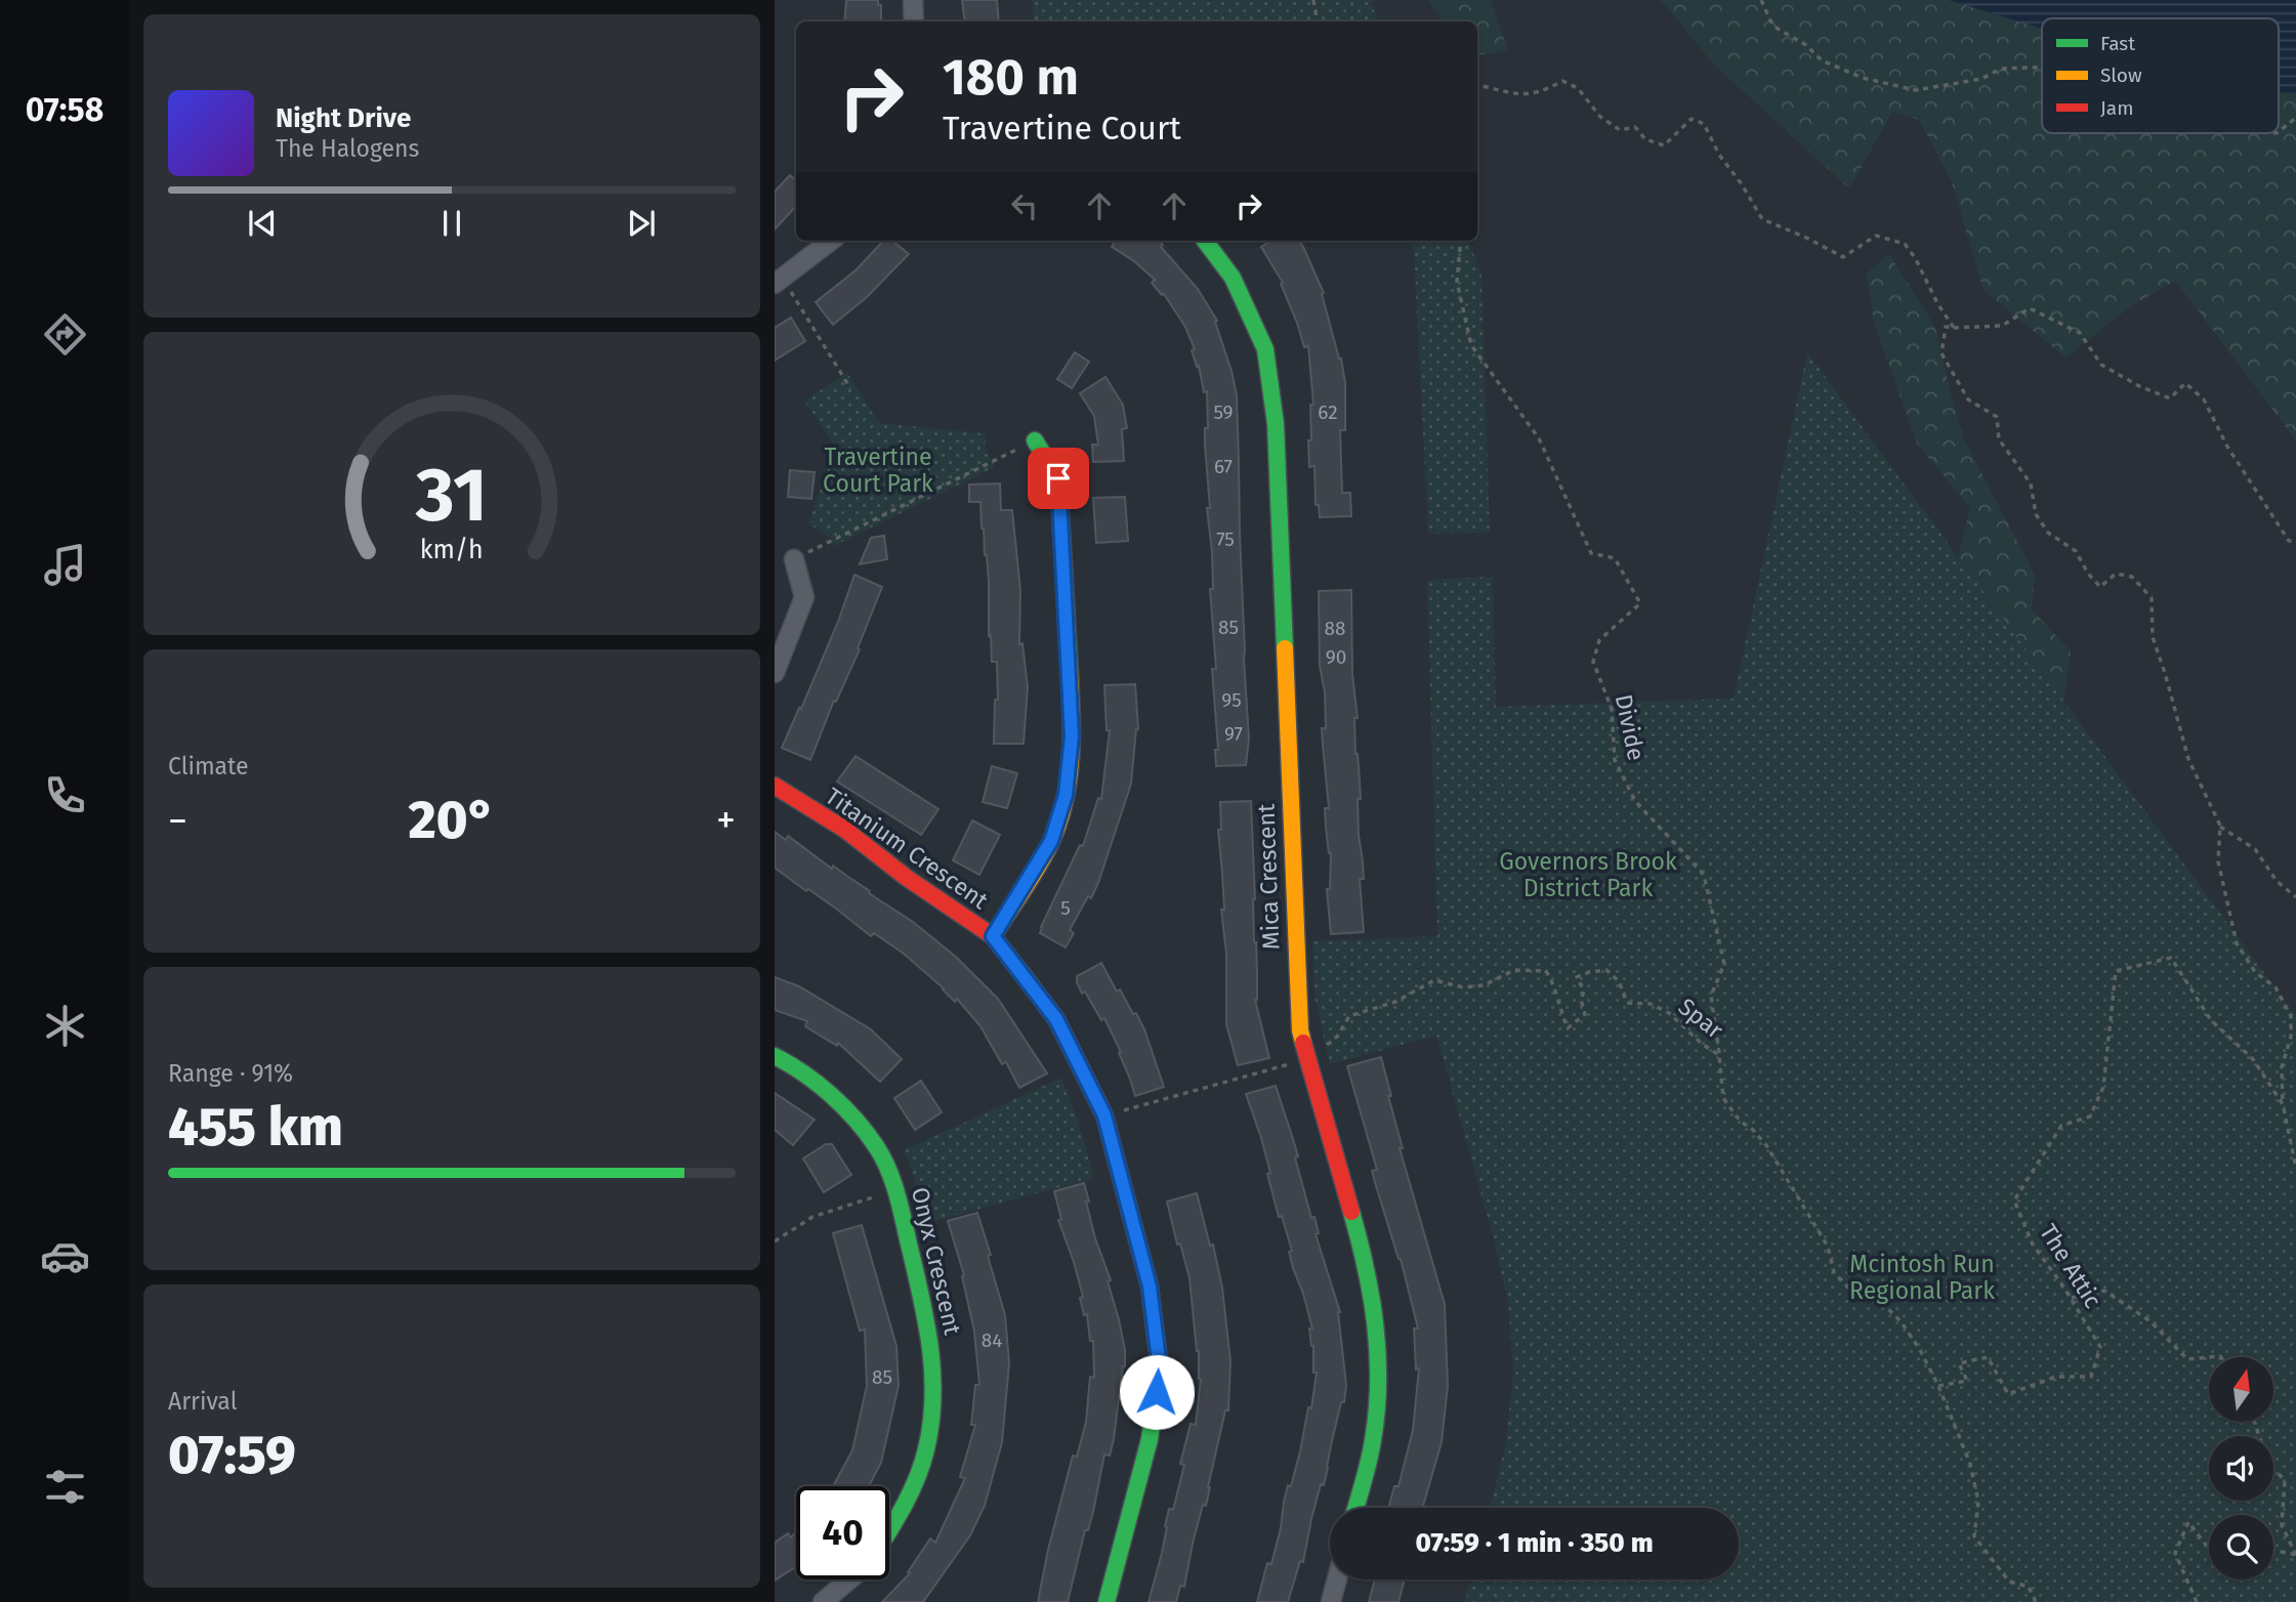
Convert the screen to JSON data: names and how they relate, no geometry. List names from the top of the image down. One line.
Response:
{"streets":{"street":["Titanium Crescent","Mica Crescent","Onyx Crescent"],"path":["Divide","Spar","The Attic"]},"crossings":[["Divide","Spar"],["Mica Crescent","Spar"],["Spar","The Attic"]],"parks":["Travertine Court Park","Governors Brook District Park","Mcintosh Run Regional Park"],"house_numbers":["59","62","67","75","85","88","90","95","97","5","84","85"],"legend":["Fast","Slow","Jam"],"north":"top","page":{"tabs":"07:58","turn":["180 m","Travertine Court"],"song":["Night Drive","The Halogens"],"tile":["Climate",["Range · 91%","455 km"],["Arrival","07:59"]],"heat":["−","20°","+"],"limit":"40","trip":"07:59 · 1 min · 350 m","gauge":["31","km/h"]}}
